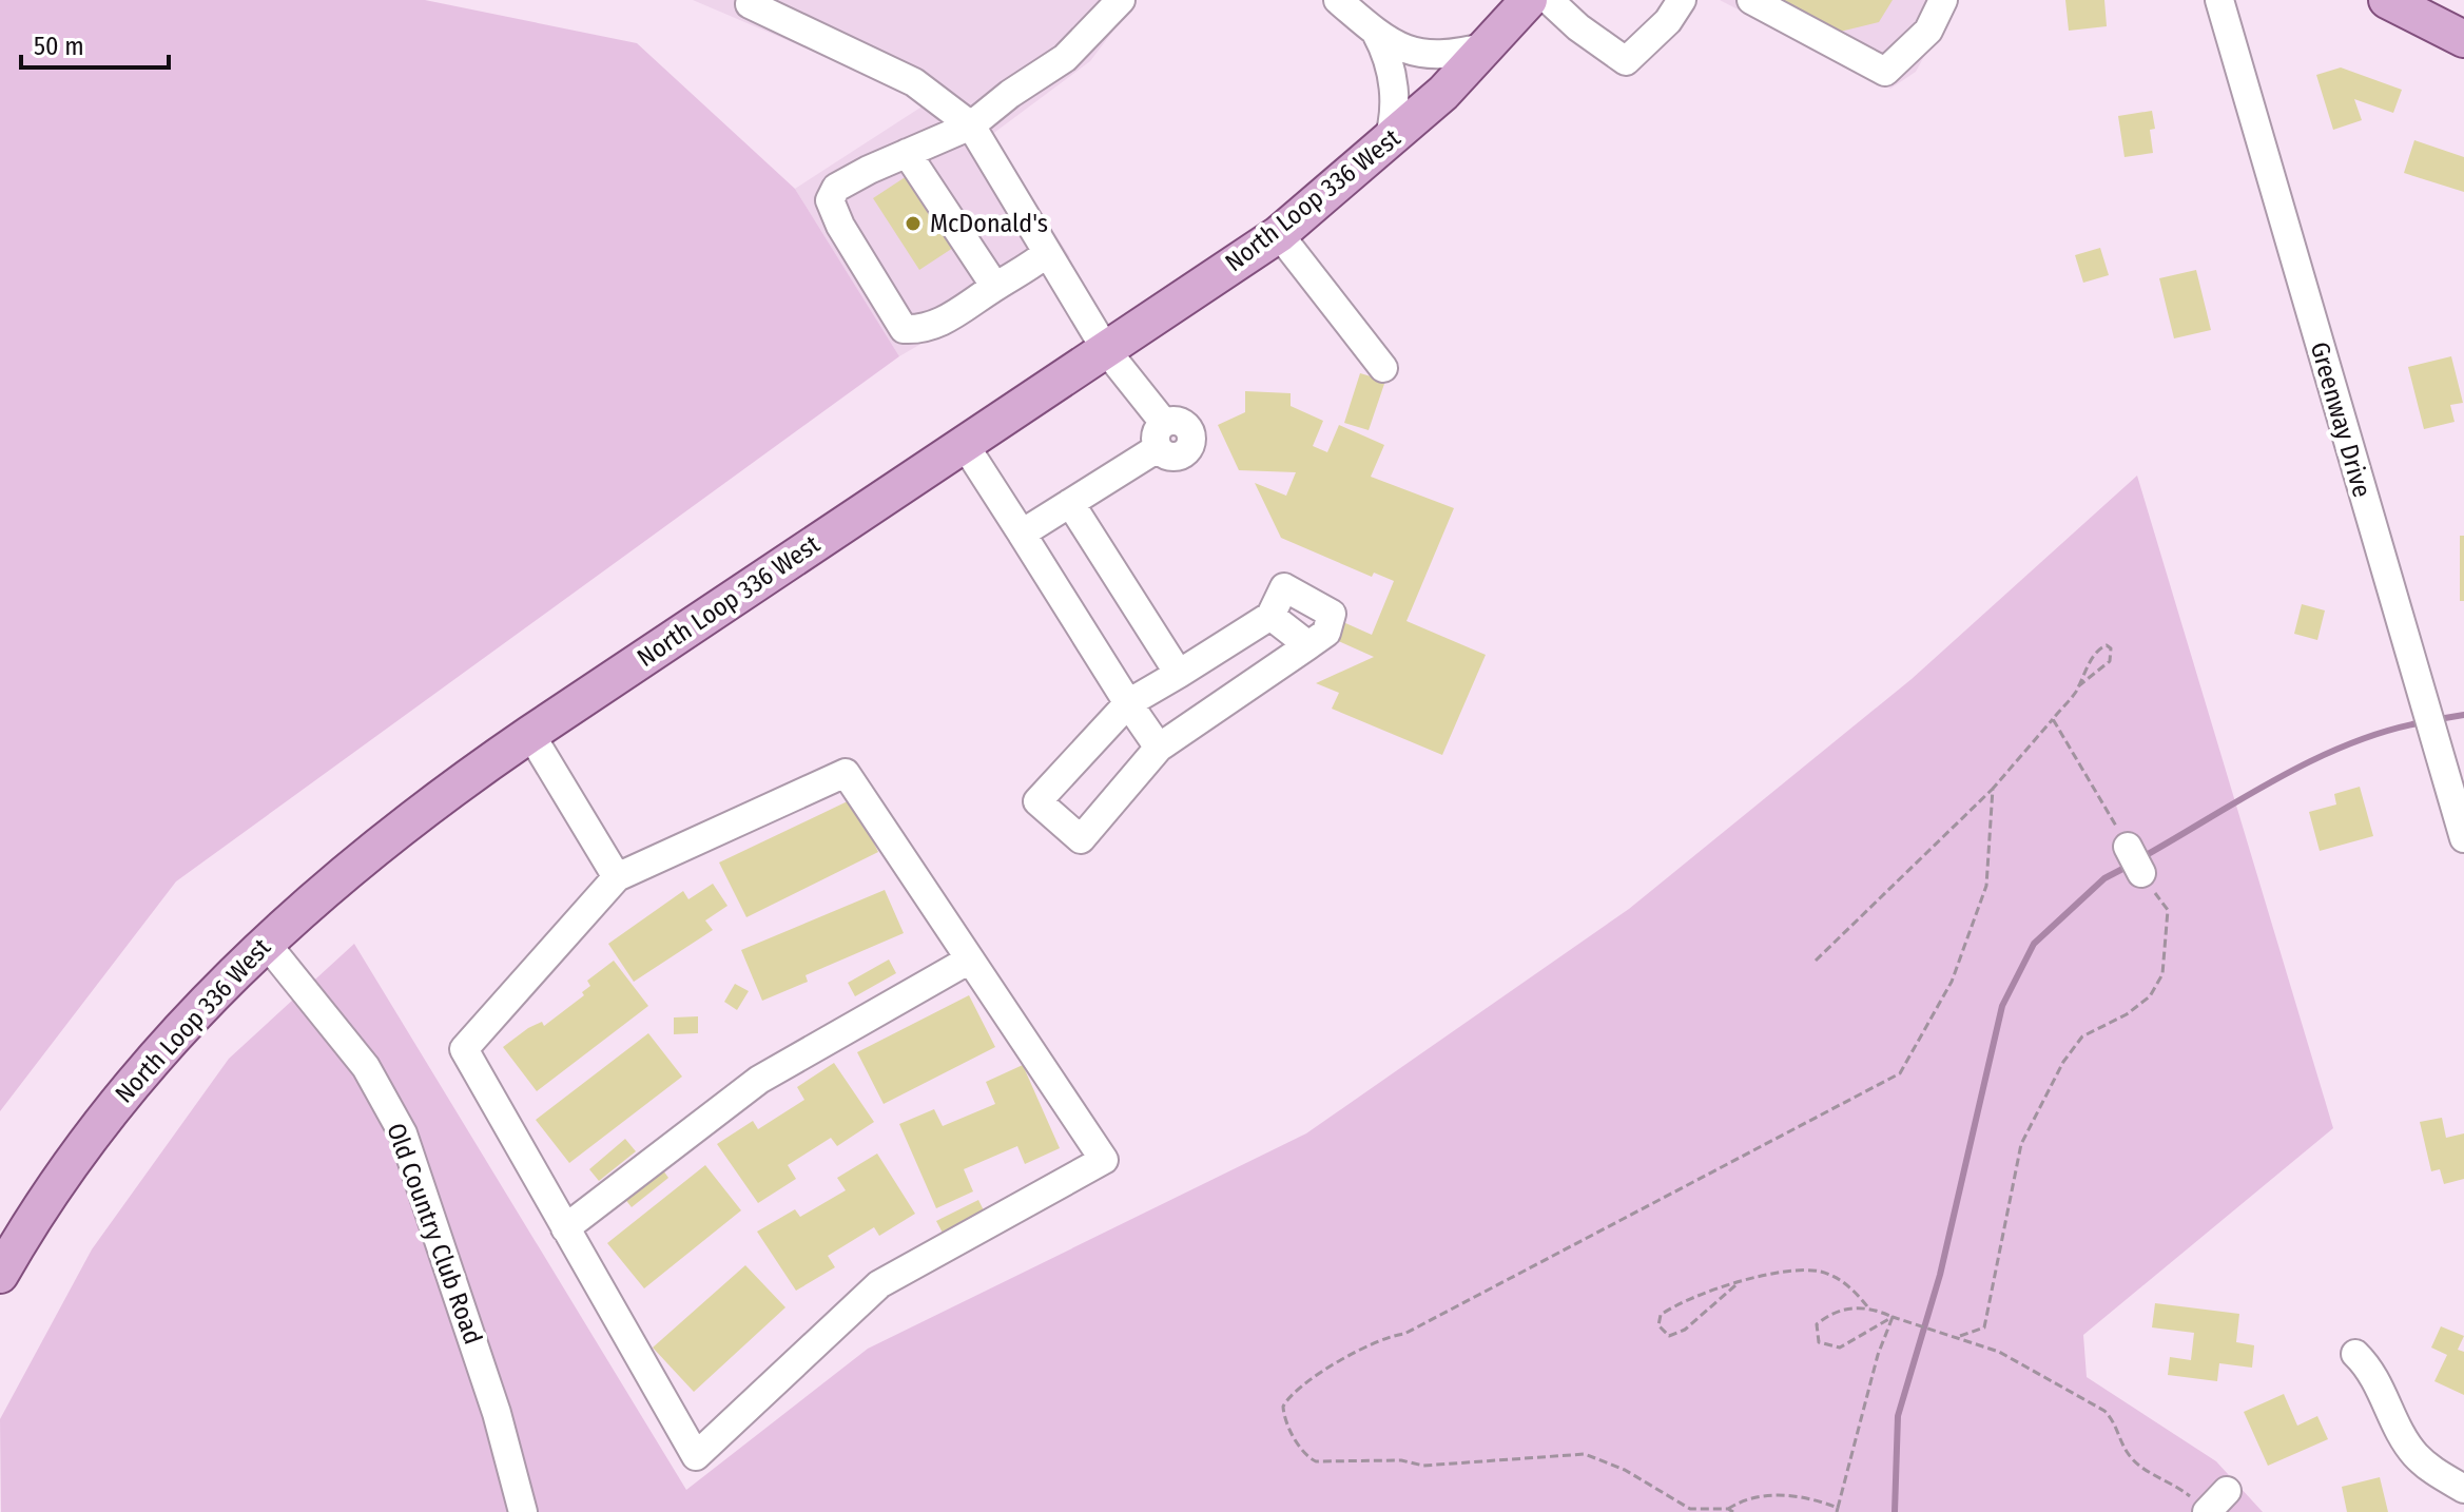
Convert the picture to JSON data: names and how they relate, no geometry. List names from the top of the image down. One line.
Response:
{"streets":{"main road":["North Loop 336 West"],"street":["Greenway Drive","Old Country Club Road"]},"crossings":[["North Loop 336 West","Old Country Club Road"]],"places":["McDonald's"],"scale_bar":"50 m"}
